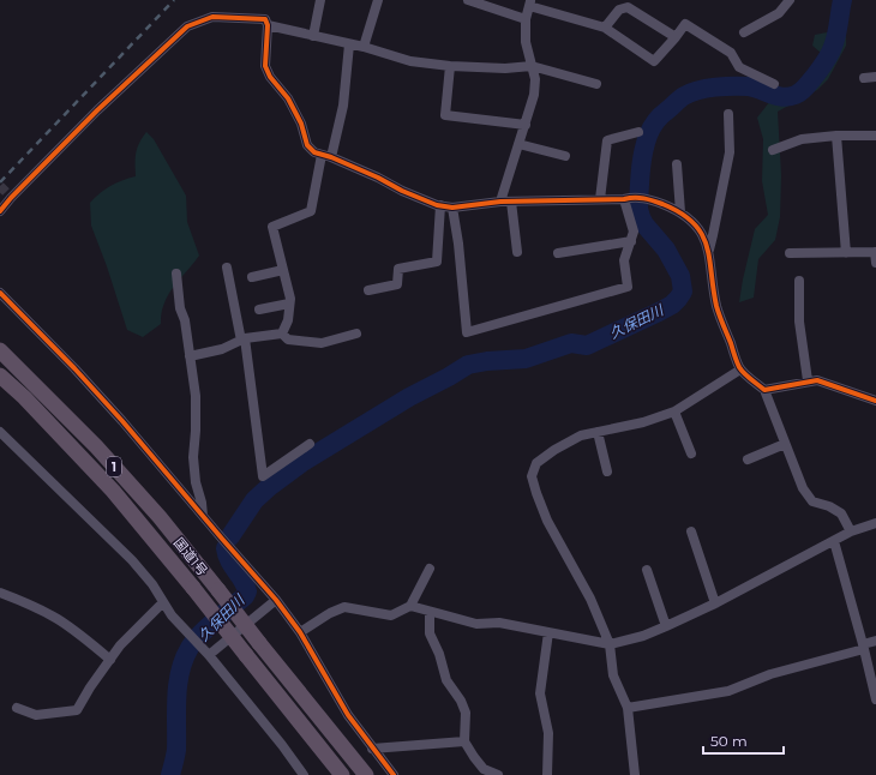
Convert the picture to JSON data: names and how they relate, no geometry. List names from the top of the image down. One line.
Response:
{"streets":{"highway":["1","国道1号"]},"water":["久保田川"],"scale_bar":"50 m"}
